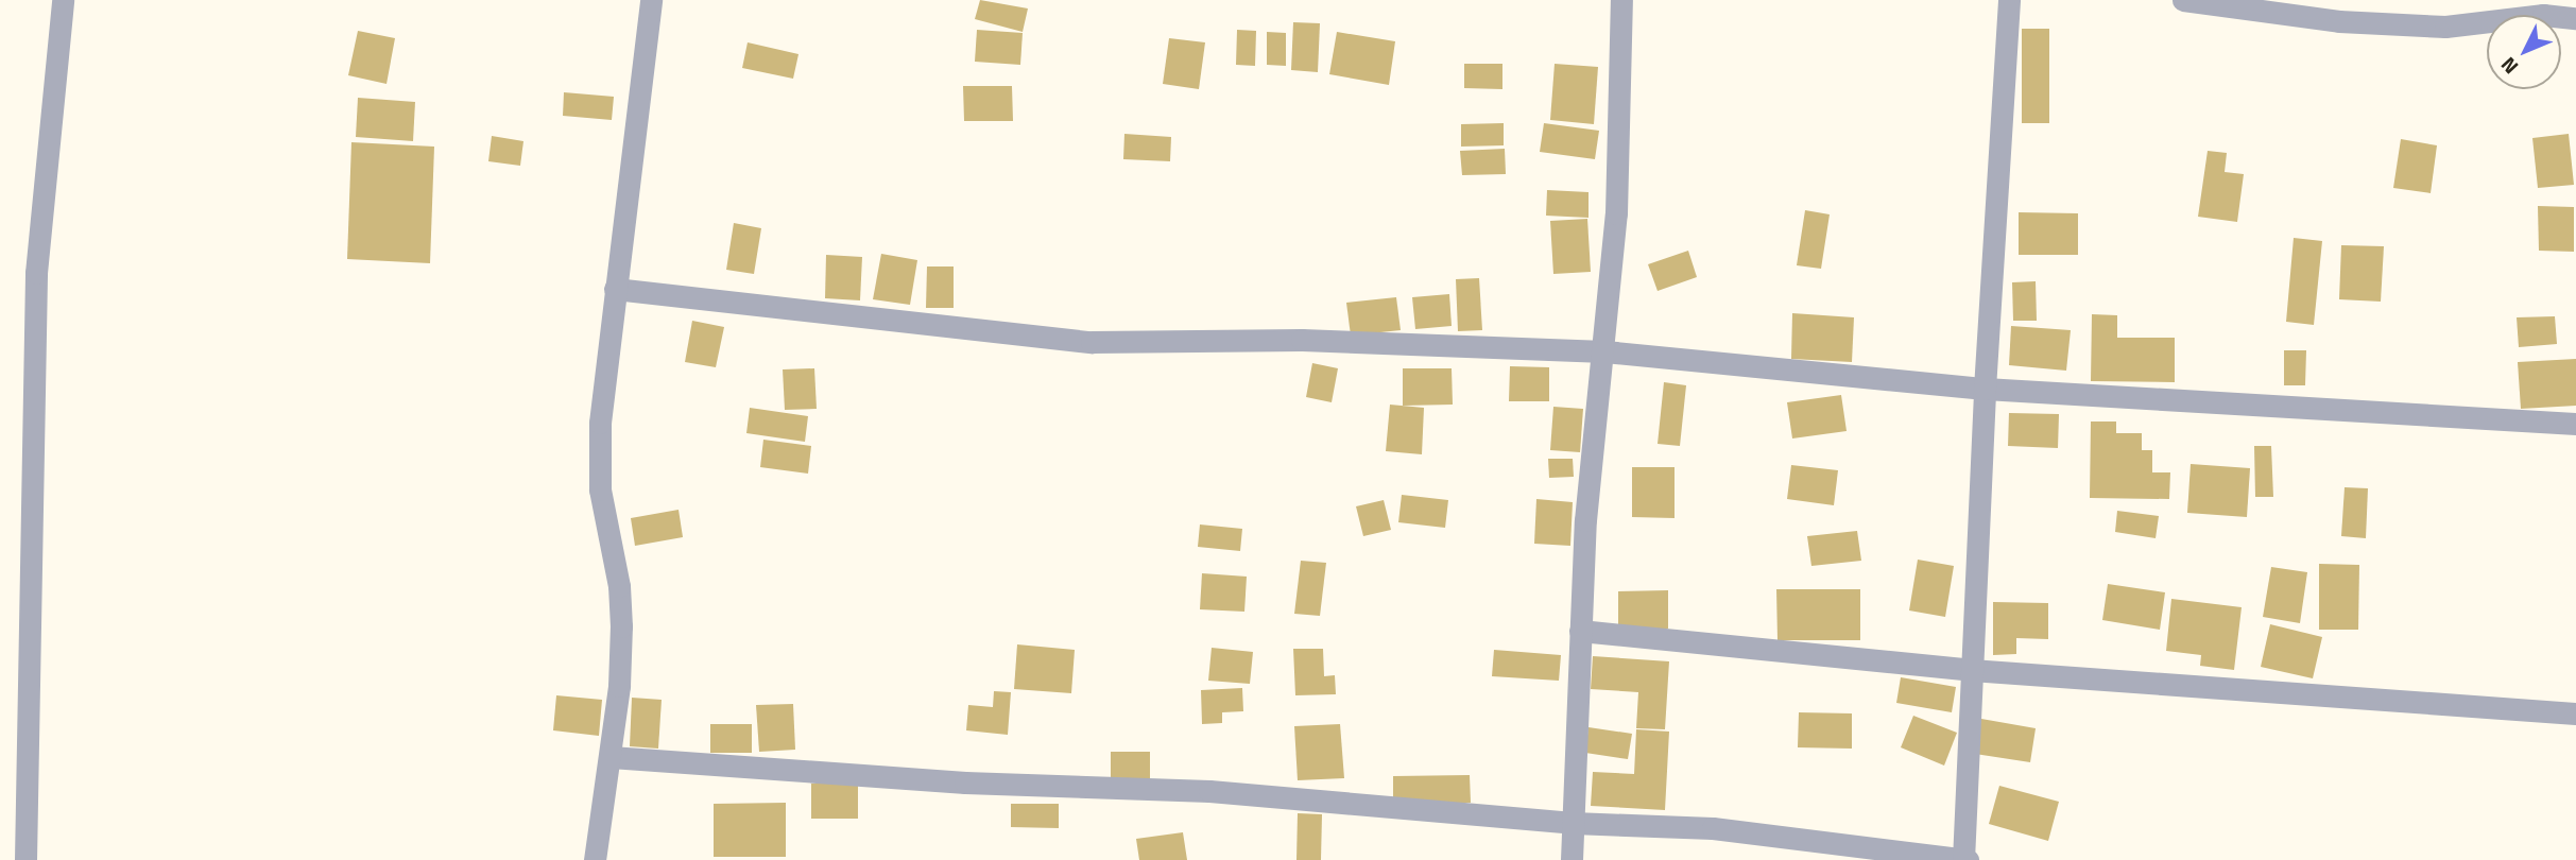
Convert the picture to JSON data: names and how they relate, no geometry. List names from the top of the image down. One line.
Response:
{"north":"bottom left"}
